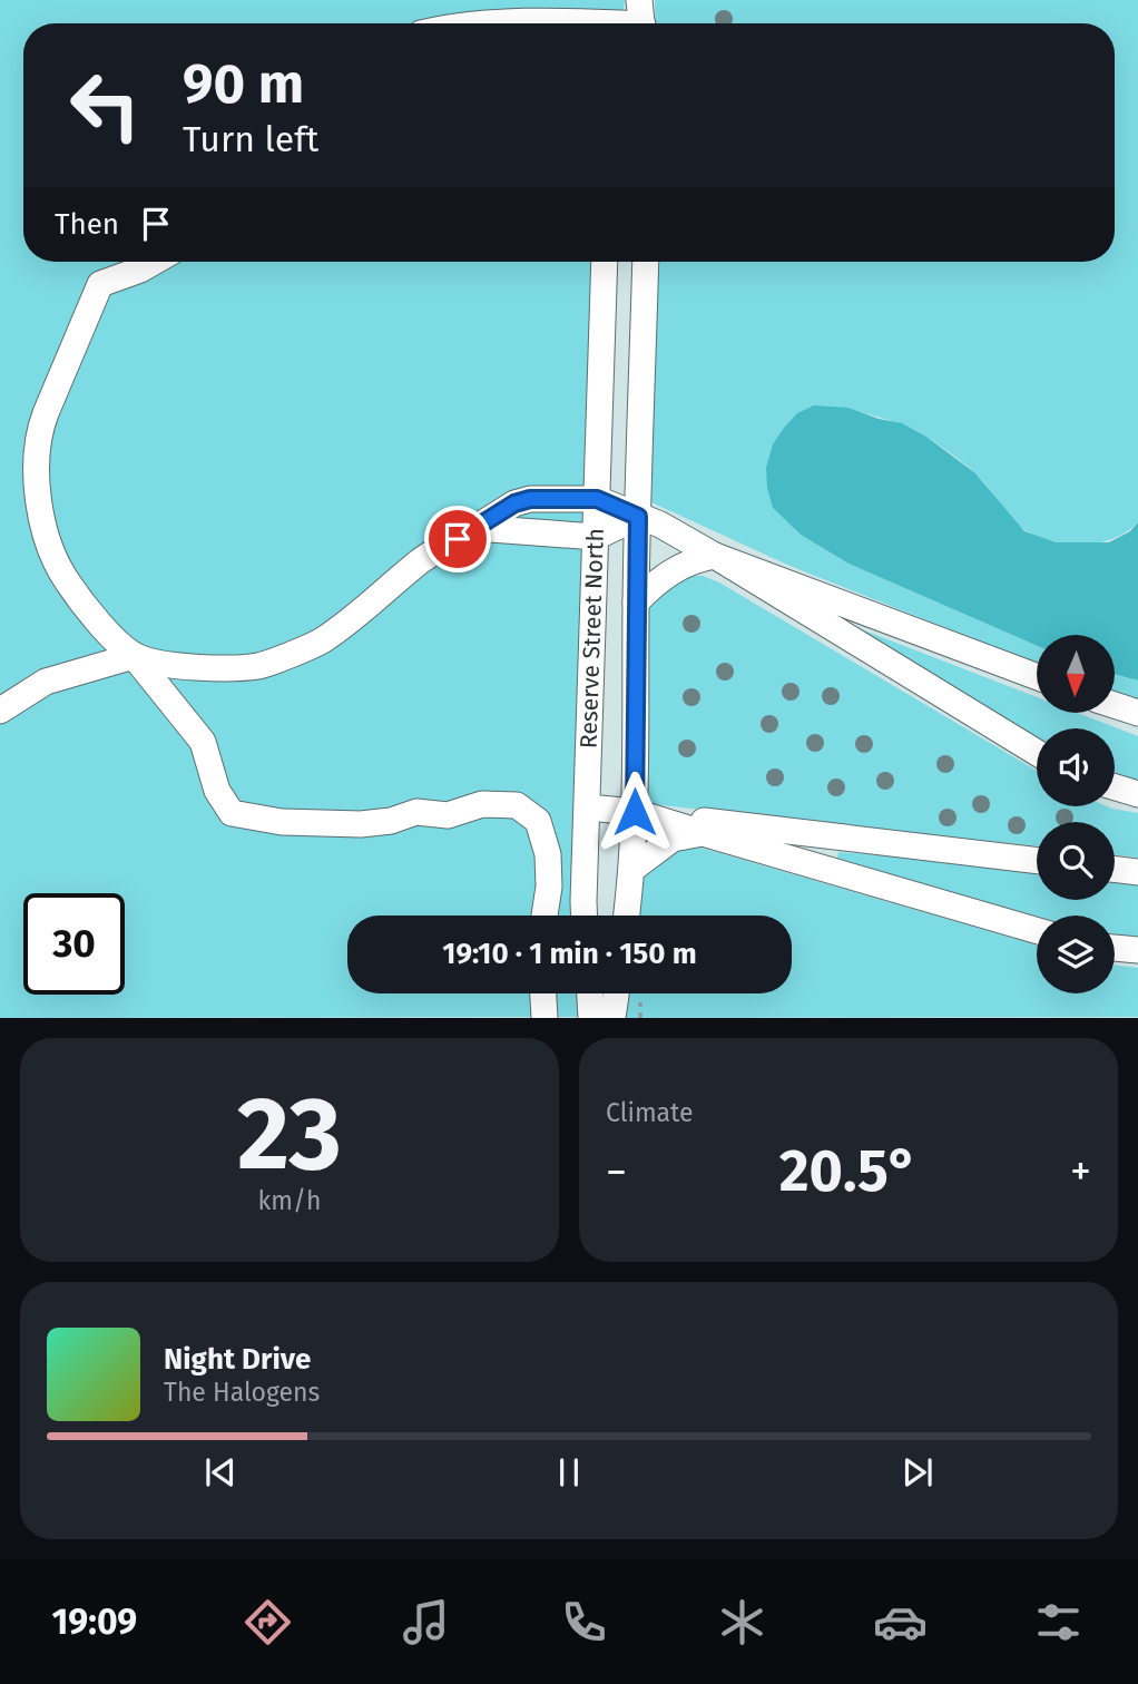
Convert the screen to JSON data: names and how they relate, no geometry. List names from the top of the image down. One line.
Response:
{"streets":{"street":["Reserve Street North"]},"north":"bottom","page":{"turn":["90 m","Turn left"],"then":"Then","limit":"30","trip":"19:10 · 1 min · 150 m","tile":[["23","km/h"],"Climate"],"heat":["−","20.5°","+"],"song":["Night Drive","The Halogens"],"tabs":"19:09"}}
